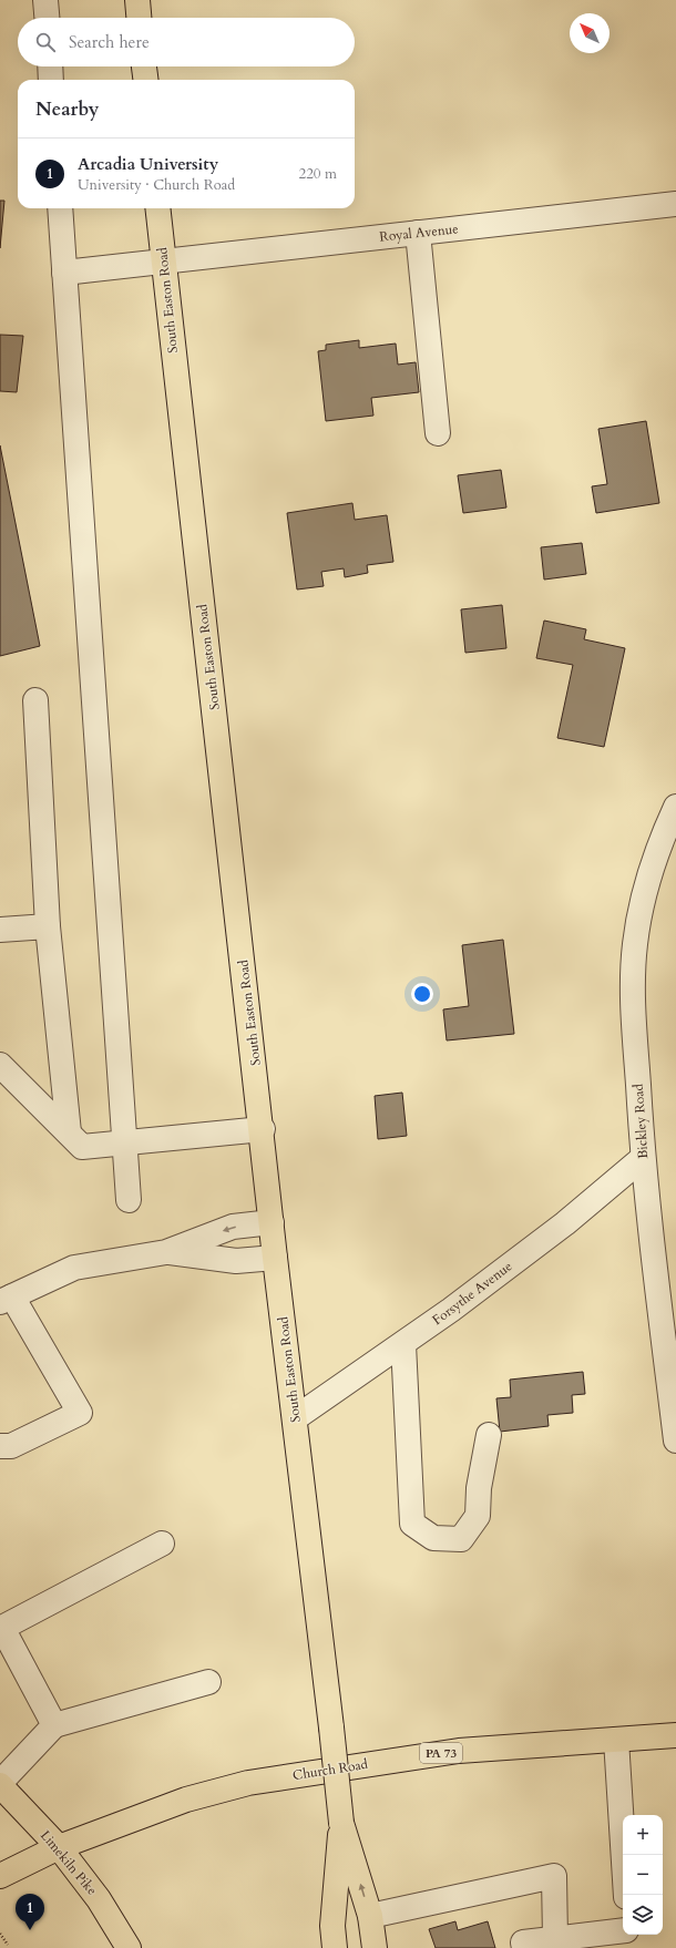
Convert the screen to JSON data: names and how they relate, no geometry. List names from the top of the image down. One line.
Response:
{"streets":{"main road":["South Easton Road","PA 73","Church Road","Limekiln Pike"],"street":["Royal Avenue","Bickley Road","Forsythe Avenue"]},"crossings":[["Royal Avenue","South Easton Road"],["South Easton Road","Forsythe Avenue"],["Bickley Road","Forsythe Avenue"],["Church Road","Limekiln Pike"]],"north":"top left","page":{"search":"Search here","heading":"Nearby","list":[{"mark":"1","name":"Arcadia University","note":"University · Church Road","value":"220 m"}],"map_buttons":["+","−"],"pins":"1"}}
